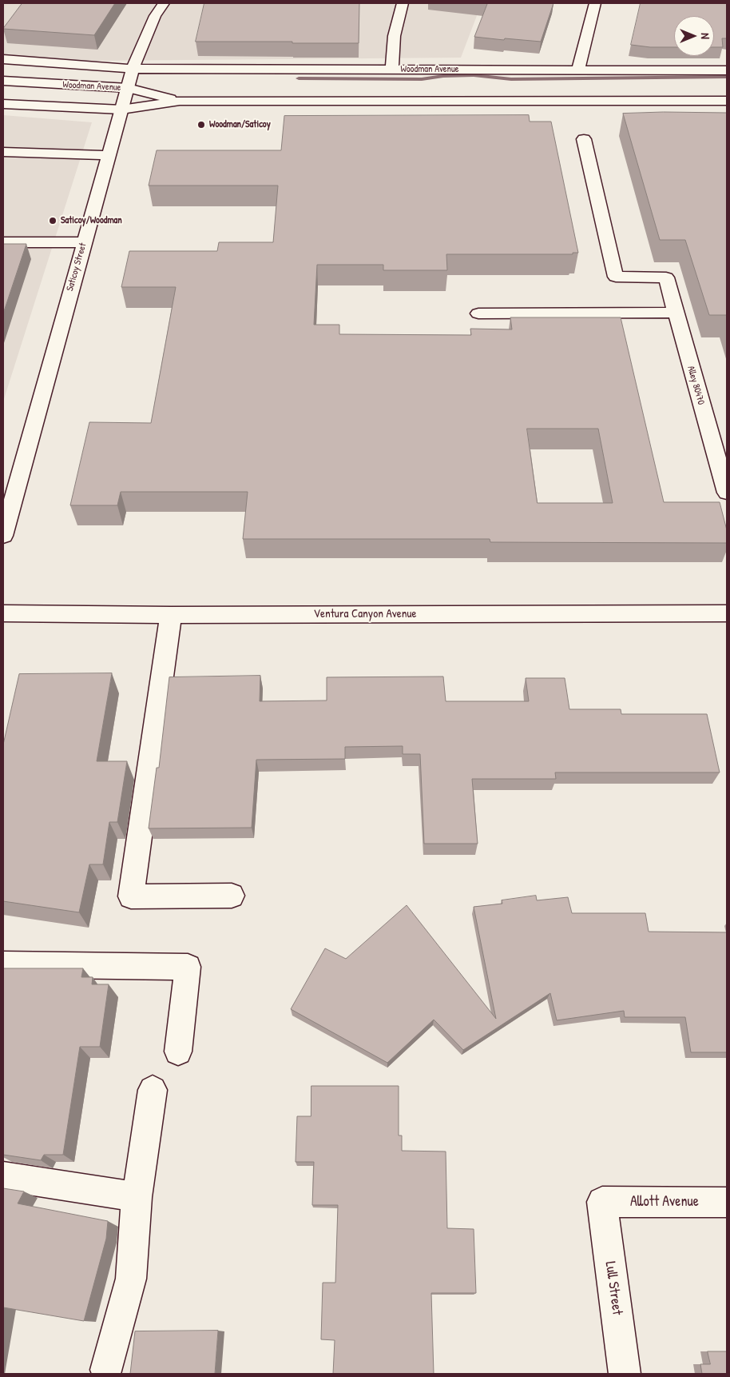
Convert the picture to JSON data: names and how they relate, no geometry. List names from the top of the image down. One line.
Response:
{"streets":{"street":["Woodman Avenue","Saticoy Street","Alley 80470","Ventura Canyon Avenue","Allott Avenue","Lull Street"]},"crossings":[["Woodman Avenue","Saticoy Street"],["Allott Avenue","Lull Street"]],"places":["Woodman/Saticoy","Saticoy/Woodman"],"north":"right"}
